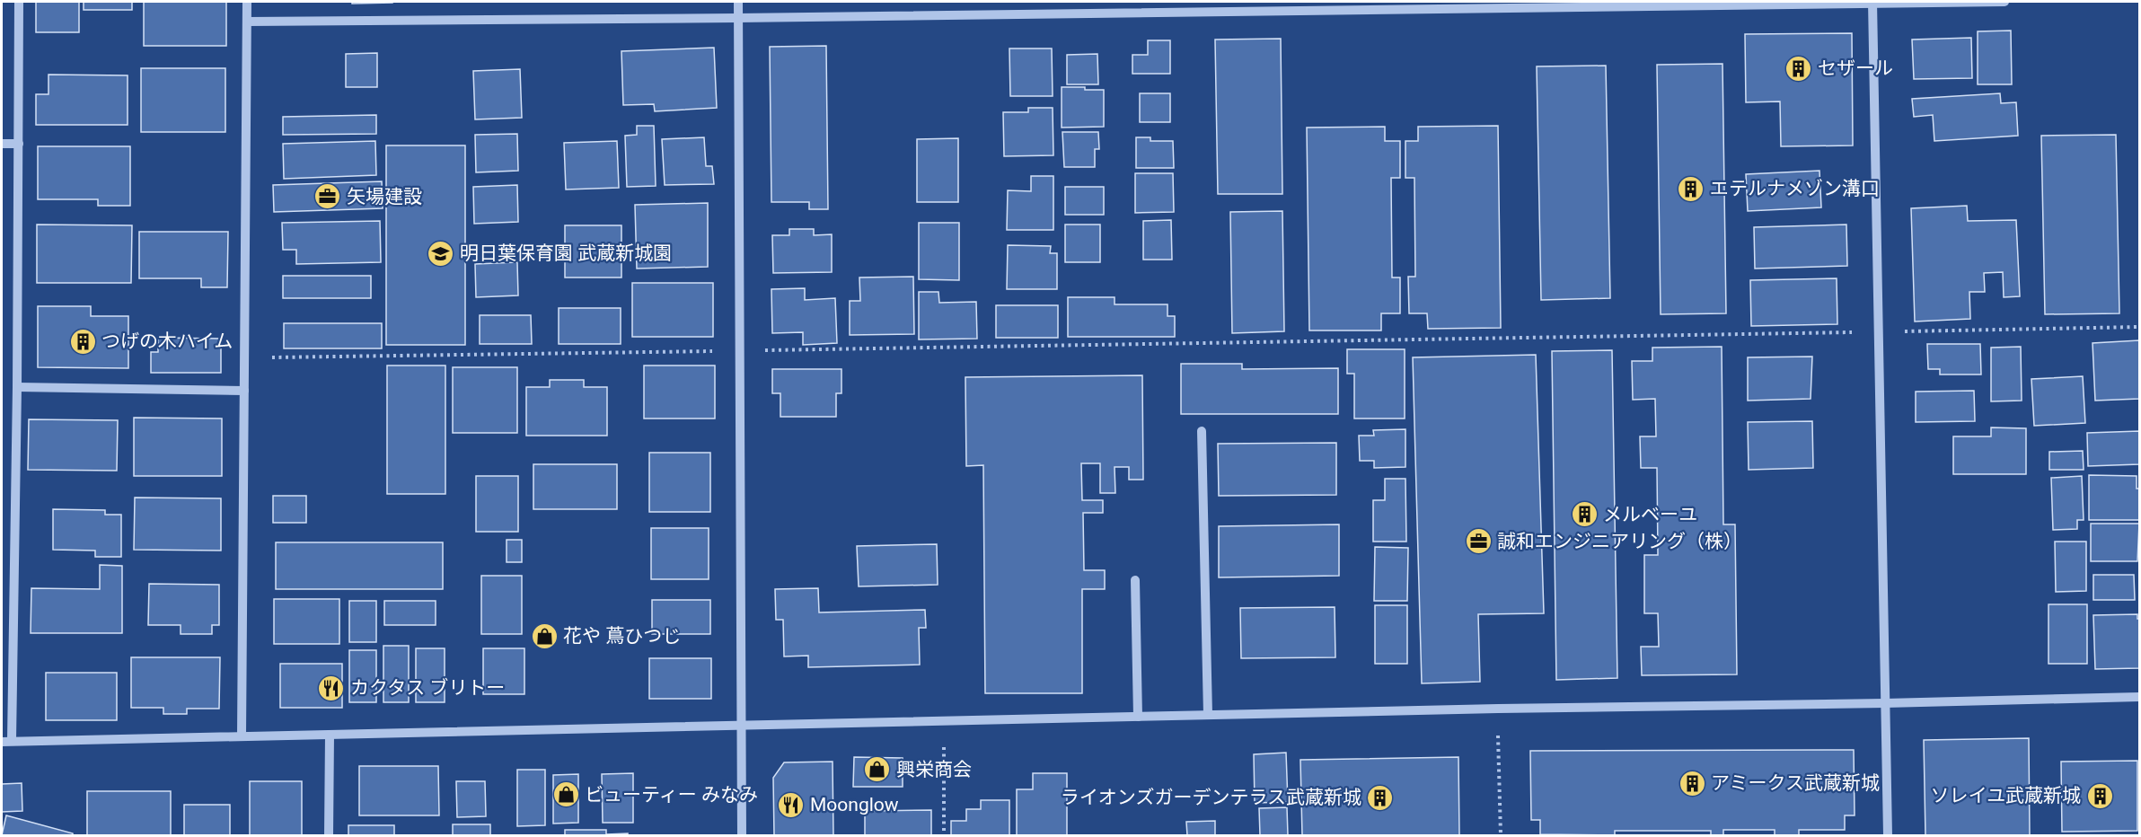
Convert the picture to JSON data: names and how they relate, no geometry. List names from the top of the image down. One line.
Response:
{"places":{"building":["セザール","エテルナメゾン溝口","つげの木ハイム","メルベーユ","アミークス武蔵新城","ソレイユ武蔵新城","ライオンズガーデンテラス武蔵新城"],"office":["矢場建設","誠和エンジニアリング（株）"],"school or university":["明日葉保育園 武蔵新城園"],"shop":["花や 蔦ひつじ","興栄商会","ビューティー みなみ"],"restaurant":["カクタス ブリトー","Moonglow"]}}
